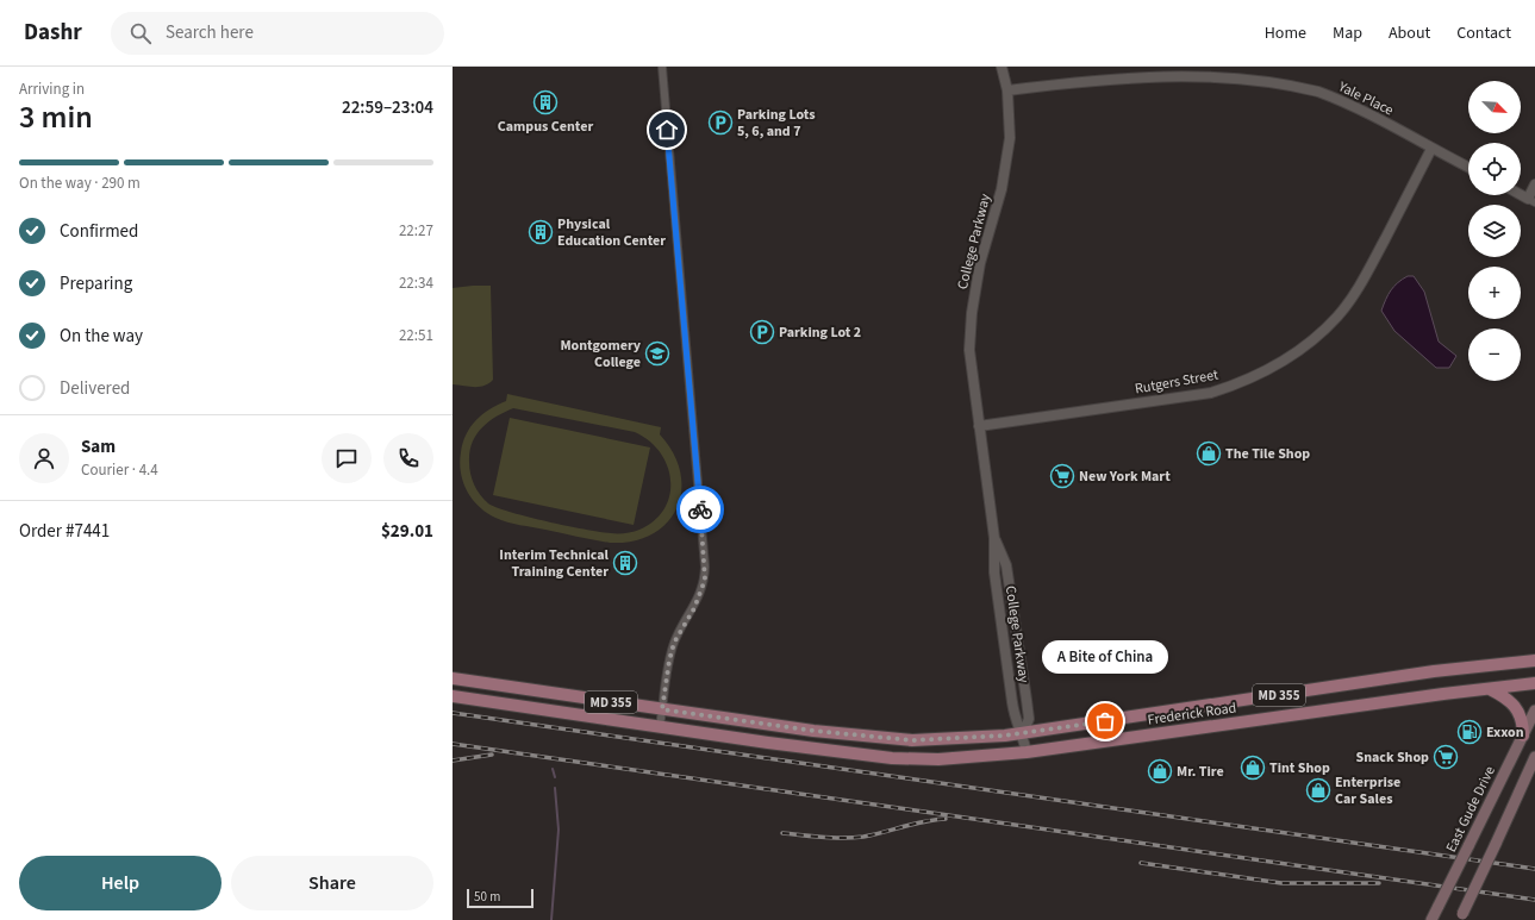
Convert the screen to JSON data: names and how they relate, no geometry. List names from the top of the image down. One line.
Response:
{"streets":{"main road":["MD 355","Frederick Road","East Gude Drive"],"street":["Yale Place","College Parkway","Rutgers Street"]},"crossings":[["Yale Place","College Parkway"],["Yale Place","Rutgers Street"],["College Parkway","Rutgers Street"],["College Parkway","Frederick Road"],["MD 355","Frederick Road"]],"places":{"building":["Campus Center","Physical Education Center","Interim Technical Training Center"],"parking":["Parking Lots 5, 6, and 7","Parking Lot 2"],"school or university":["Montgomery College"],"shop":["The Tile Shop","Tint Shop","Mr. Tire","Enterprise Car Sales"],"supermarket":["New York Mart","Snack Shop"],"other":["A Bite of China"],"fuel station":["Exxon"]},"scale_bar":"50 m","north":"bottom right","page":{"header":"Dashr","search":"Search here","nav":["Home","Map","About","Contact"],"heading":["3 min","Arriving in","22:59–23:04"],"panel":["Sam","Courier · 4.4","Order #7441","$29.01"],"map_buttons":["+","−"],"bar":"On the way · 290 m","list":[["Confirmed","22:27"],["Preparing","22:34"],["On the way","22:51"],"Delivered"],"bubble":"A Bite of China","buttons":["Help","Share"],"scale":"50 m"}}
